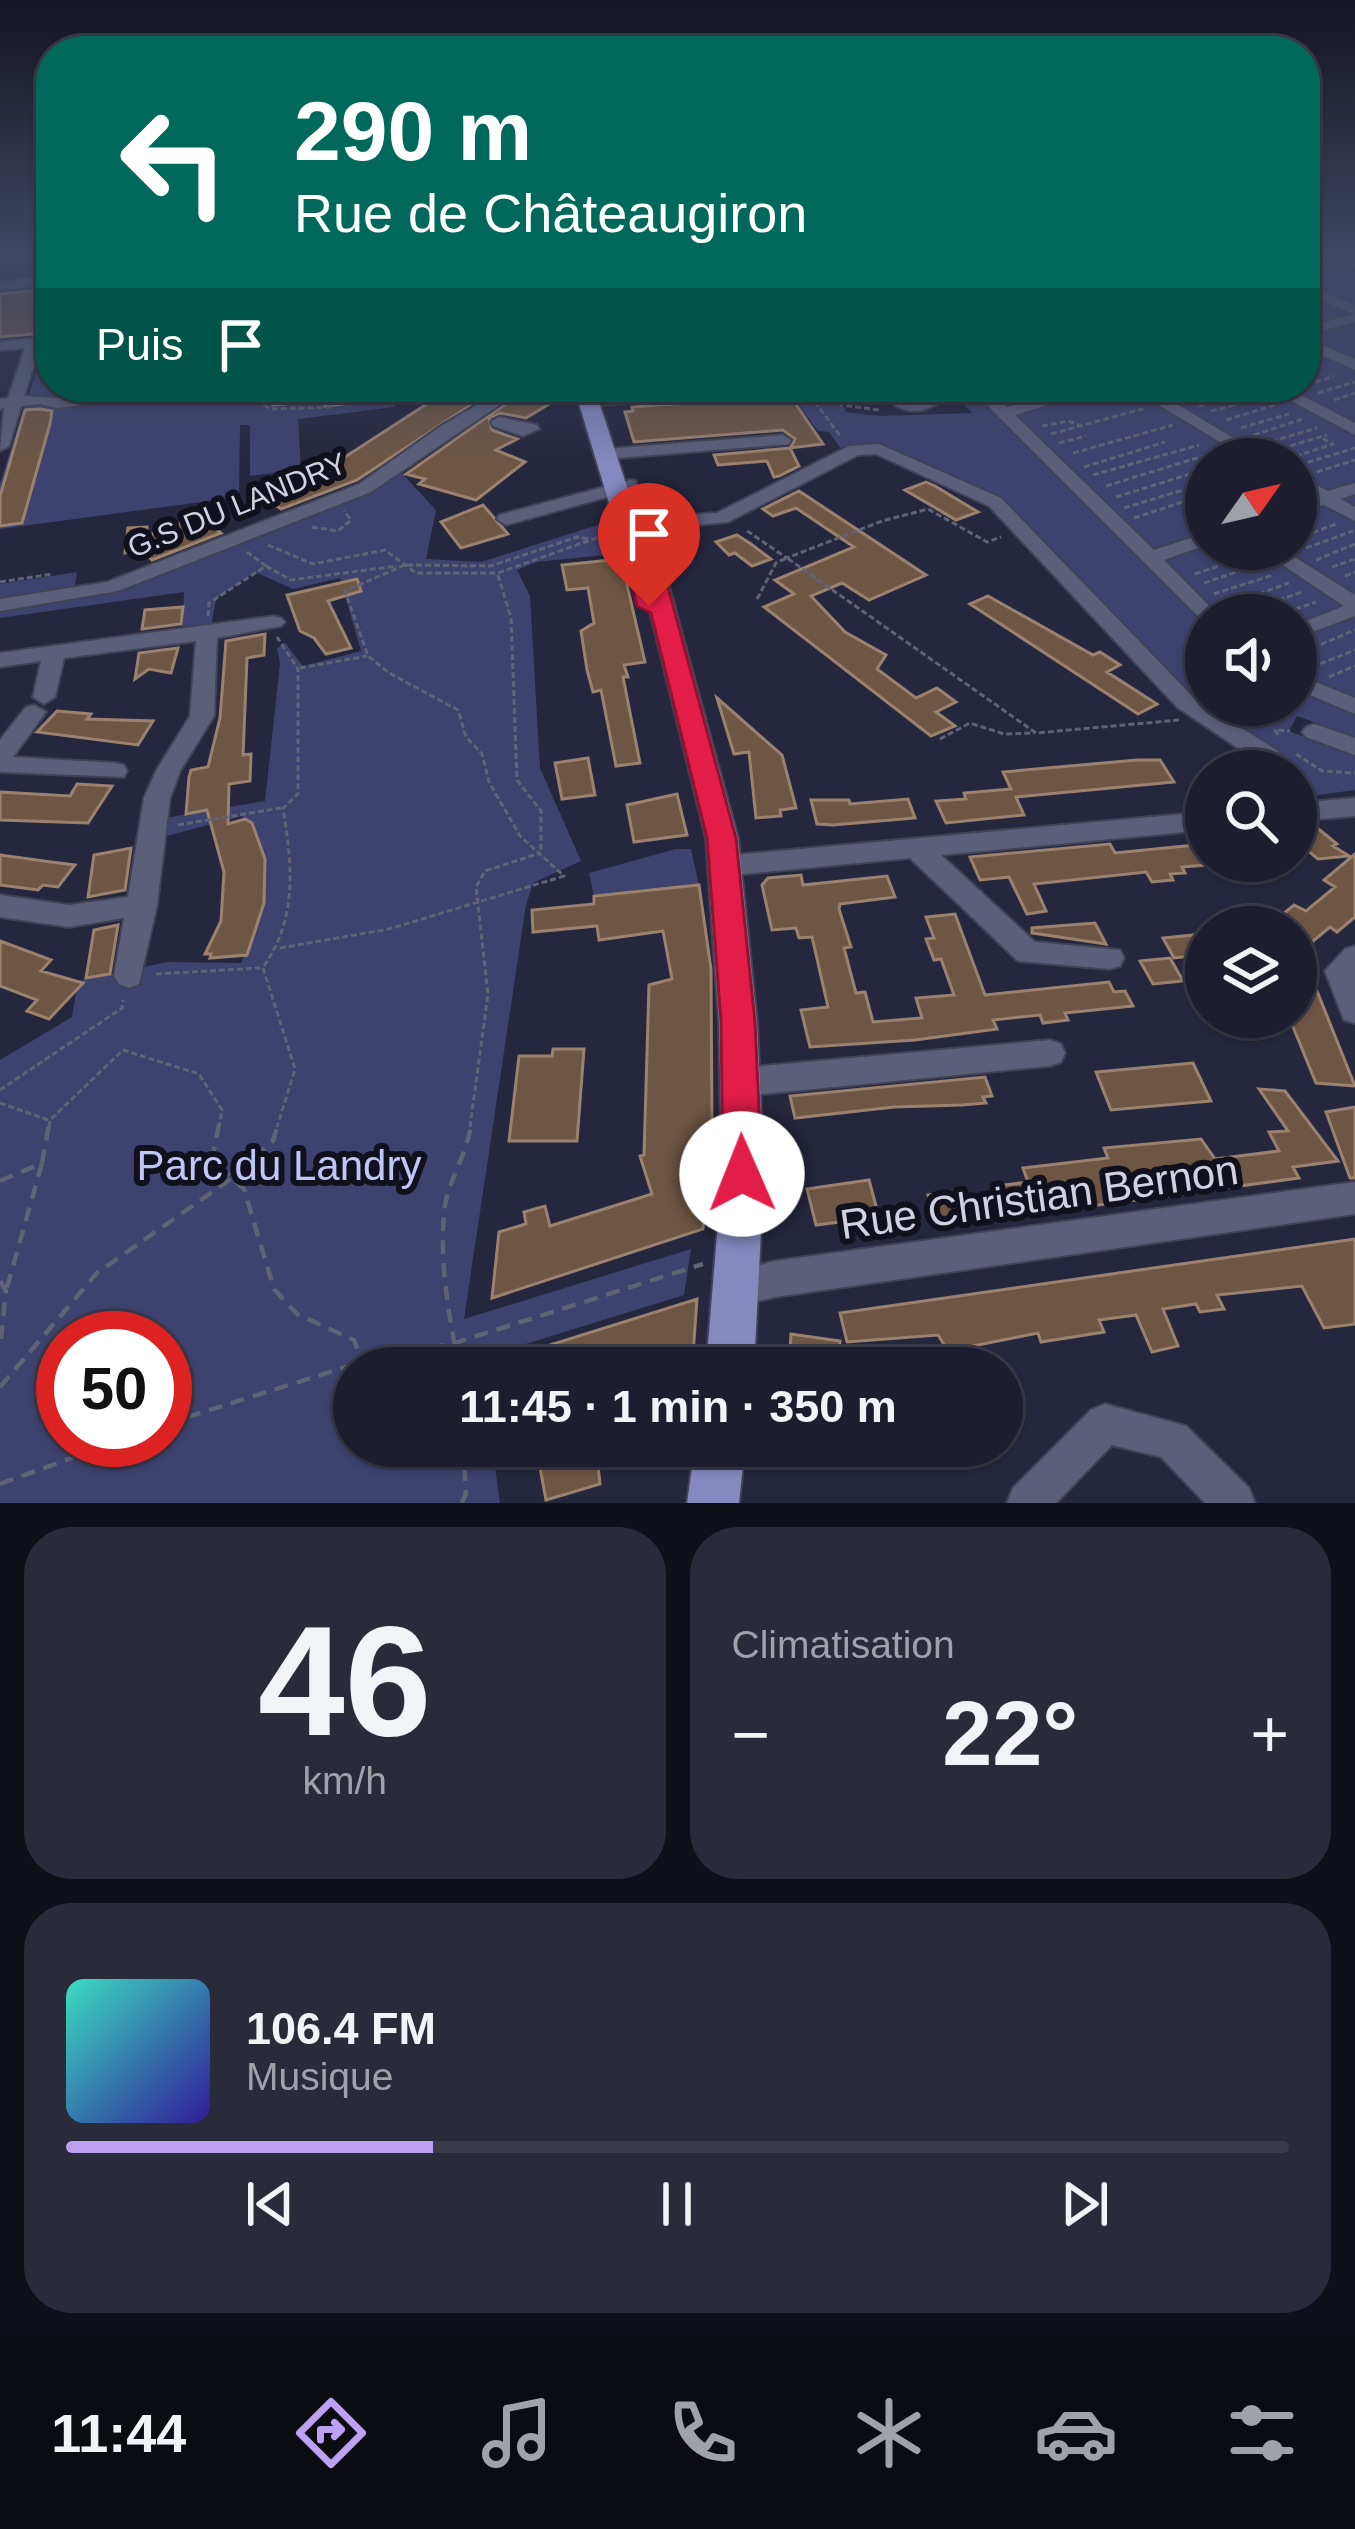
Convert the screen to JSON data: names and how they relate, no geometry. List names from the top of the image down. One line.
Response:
{"streets":{"street":["G.S DU LANDRY","Rue Christian Bernon"]},"parks":["Parc du Landry"],"north":"top right","page":{"turn":["290 m","Rue de Châteaugiron"],"then":"Puis","limit":"50","trip":"11:45 · 1 min · 350 m","tile":[["46","km/h"],"Climatisation"],"heat":["−","22°","+"],"song":["106.4 FM","Musique"],"tabs":"11:44"}}
